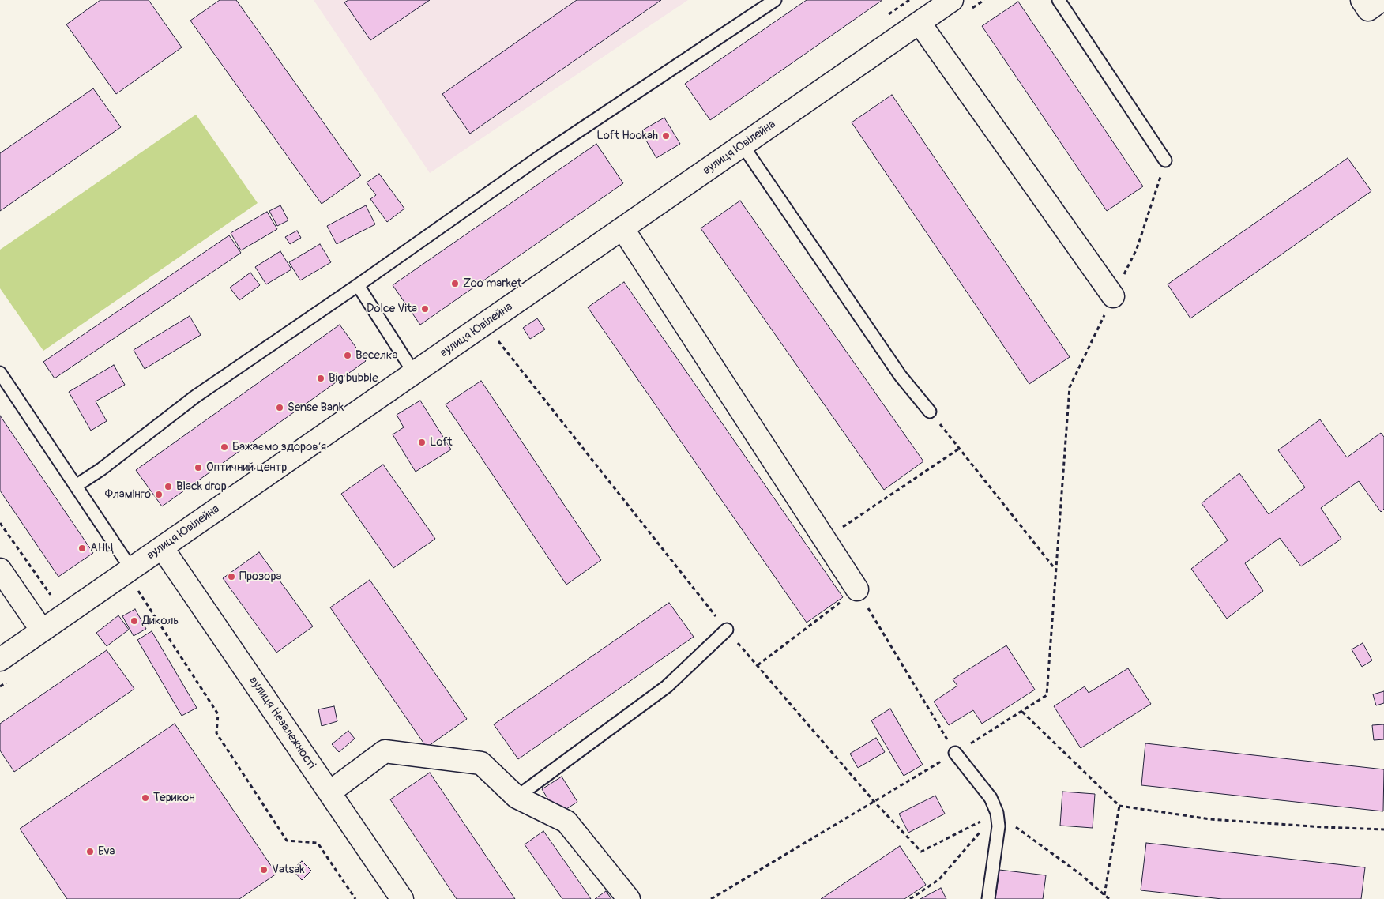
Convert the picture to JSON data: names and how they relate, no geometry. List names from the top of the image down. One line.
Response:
{"streets":{"street":["вулиця Ювілейна","вулиця Незалежності"]},"crossings":[["вулиця Ювілейна","вулиця Незалежності"]],"places":["Loft Hookah","Zoo market","Dolce Vita","Веселка","Big bubble","Sense Bank","Loft","Бажаємо здоровʼя","Оптичний центр","Black drop","Фламінго","АНЦ","Прозора","Диколь","Терикон","Eva","Vatsak"]}
